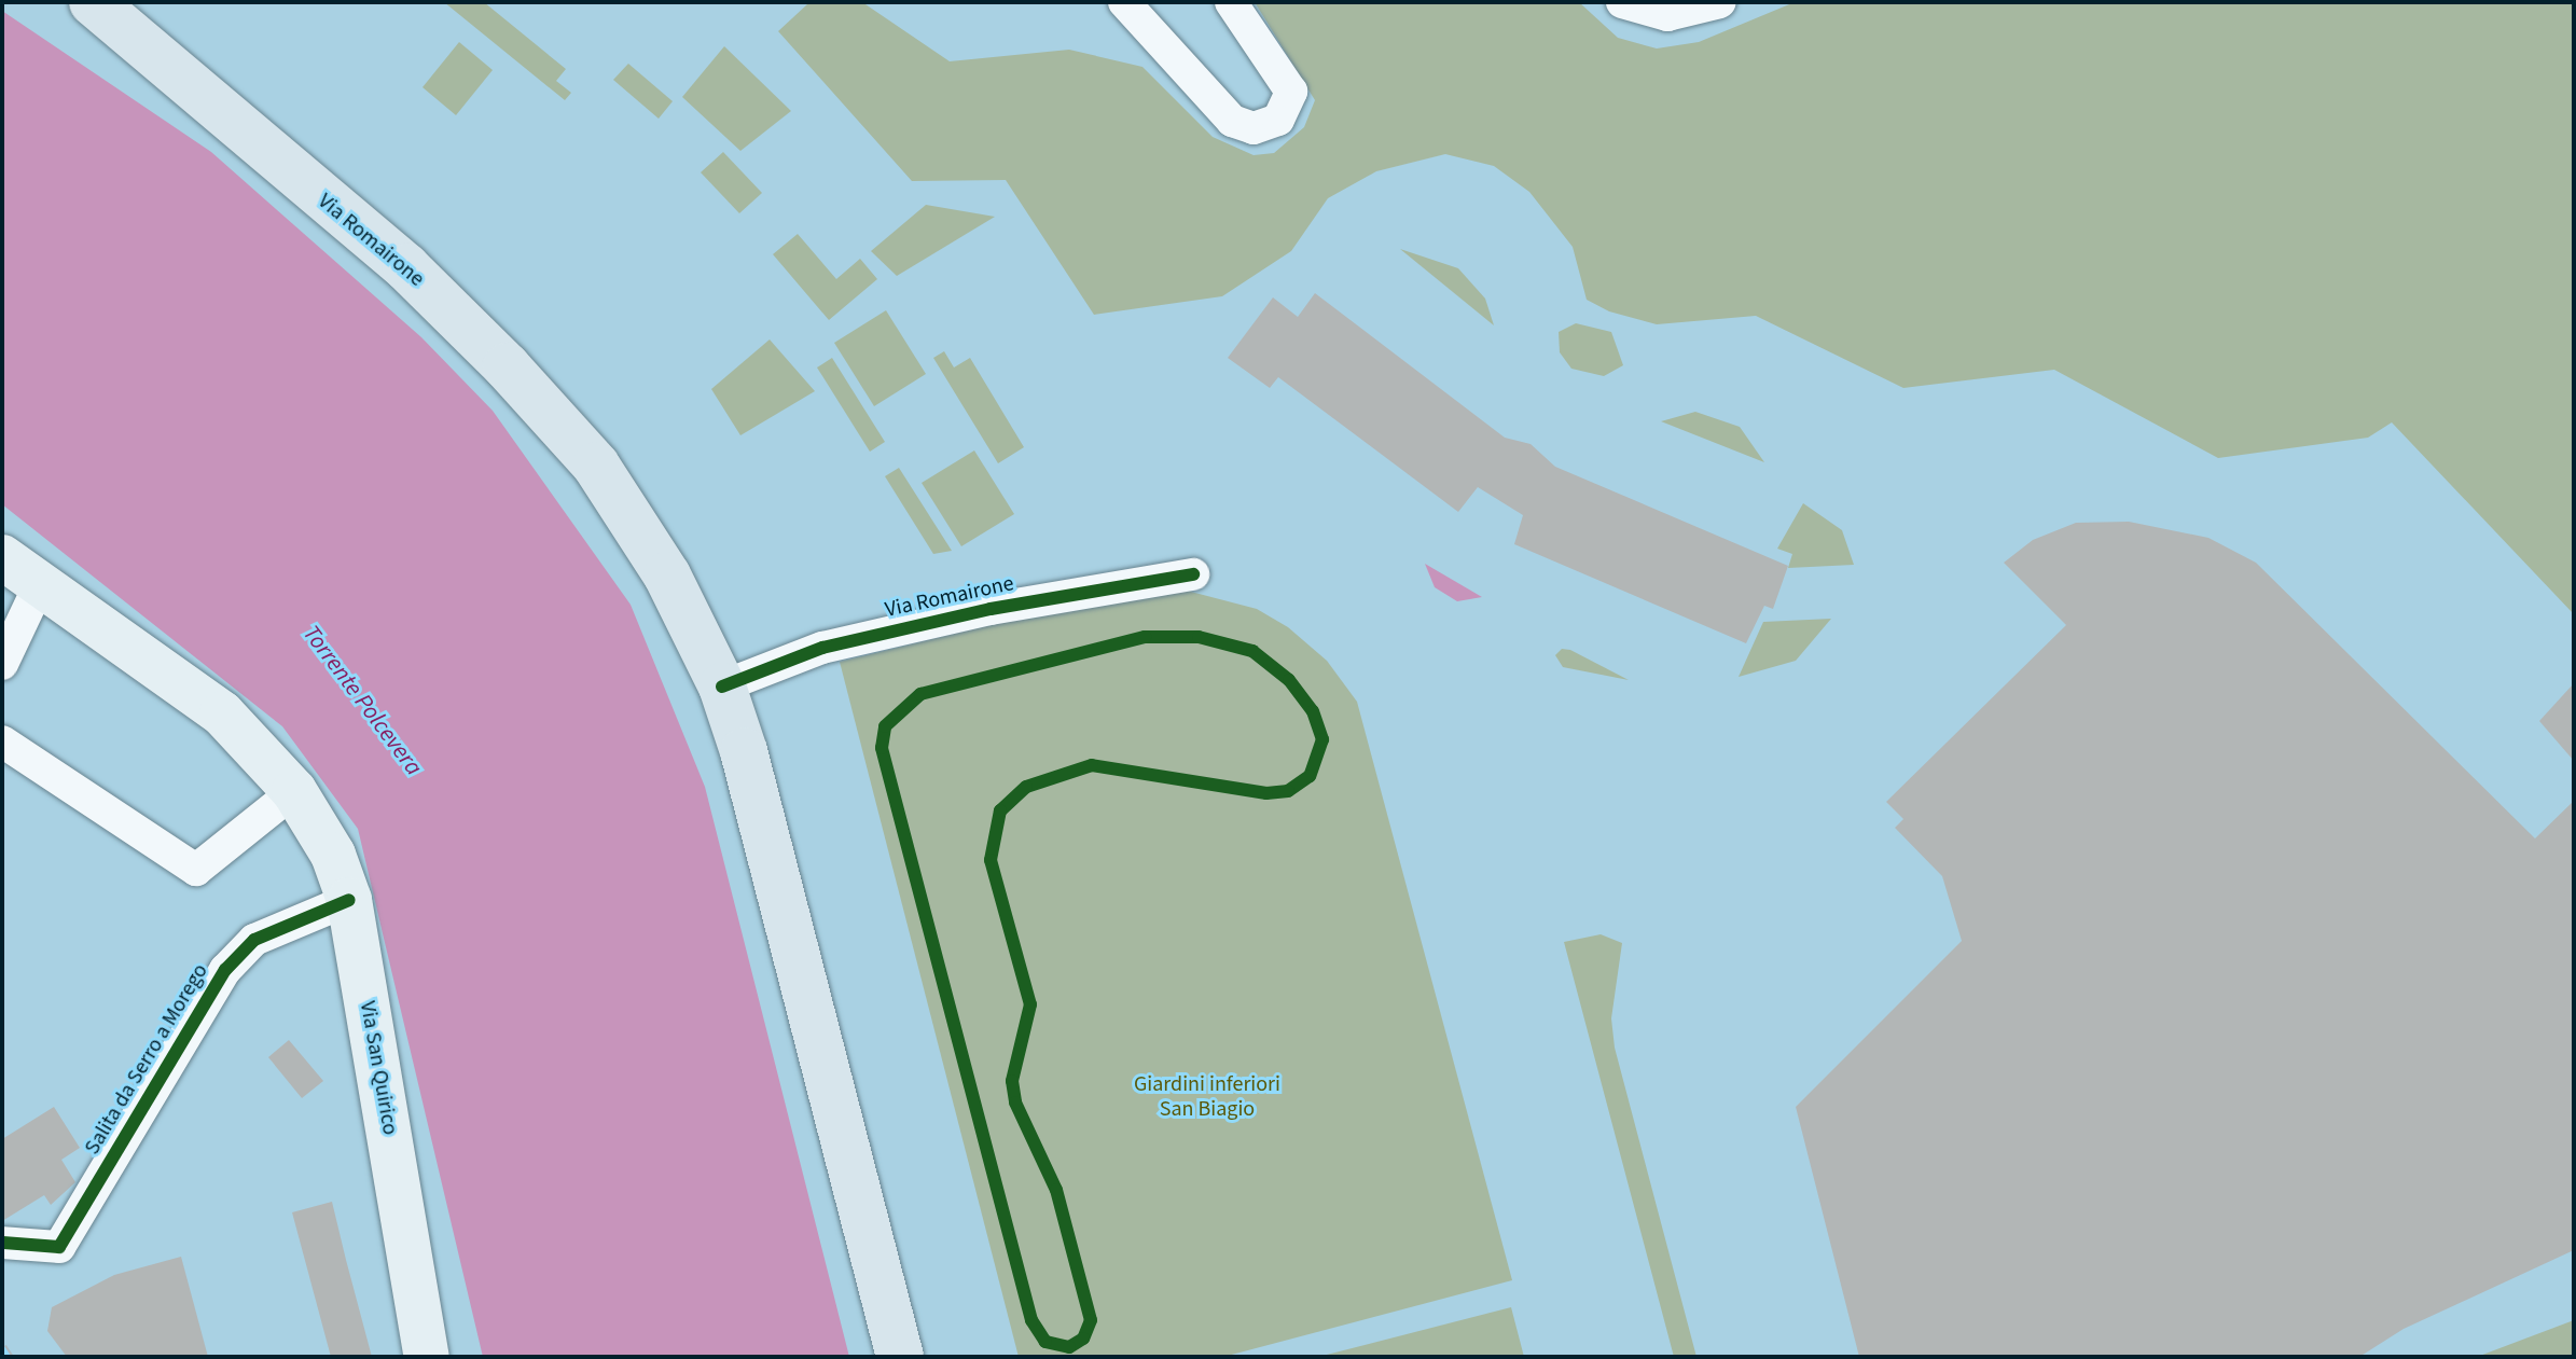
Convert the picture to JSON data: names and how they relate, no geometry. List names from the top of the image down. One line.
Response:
{"streets":{"main road":["Via Romairone","Via San Quirico"],"street":["Salita da Serro a Morego"]},"crossings":[["Salita da Serro a Morego","Via San Quirico"]],"water":["Torrente Polcevera"],"parks":["Giardini inferiori San Biagio"]}
